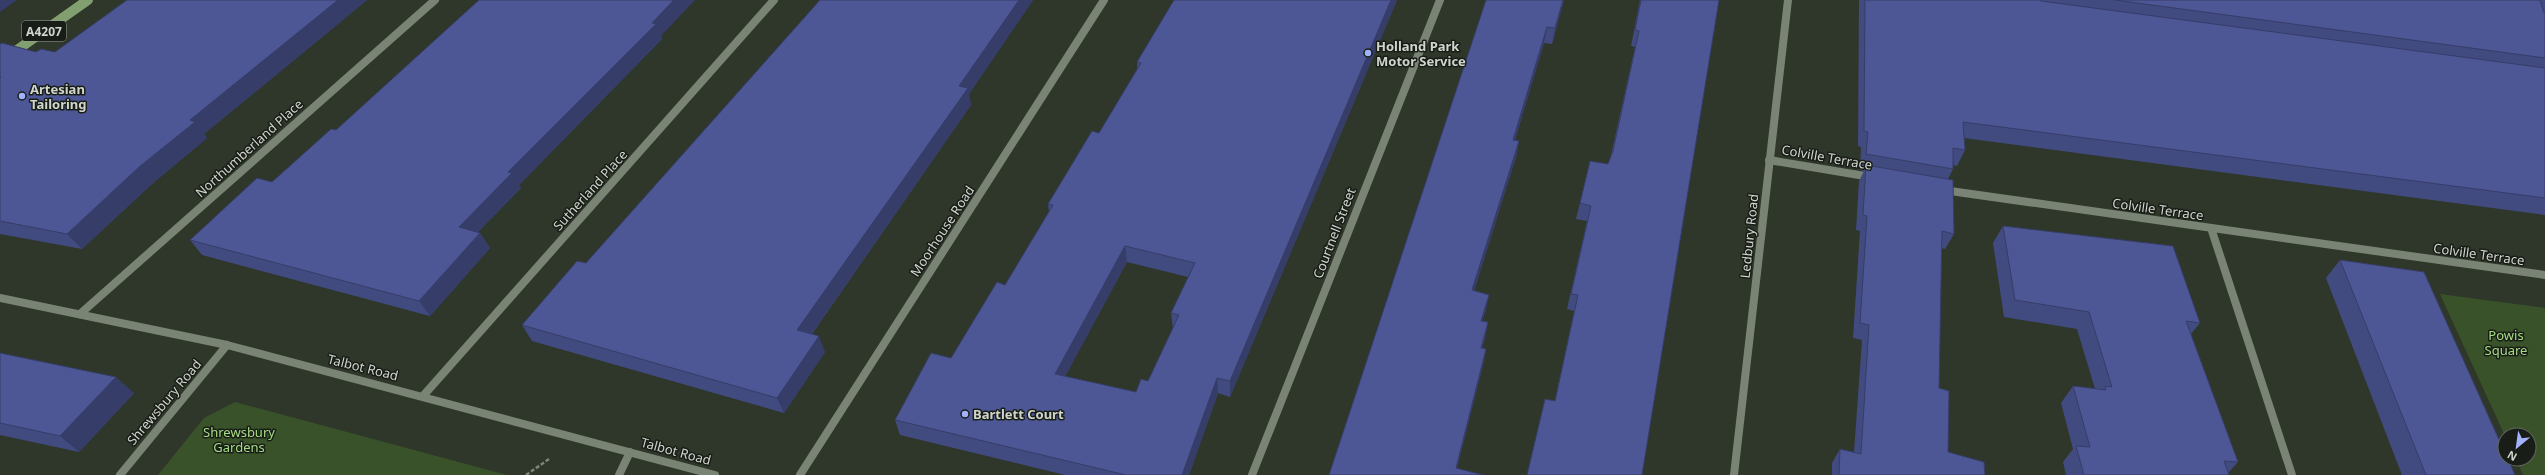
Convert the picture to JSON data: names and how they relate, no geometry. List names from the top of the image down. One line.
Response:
{"streets":{"main road":["A4207"],"street":["Northumberland Place","Colville Terrace","Sutherland Place","Moorhouse Road","Courtnell Street","Ledbury Road","Talbot Road","Shrewsbury Road"]},"crossings":[["Northumberland Place","Talbot Road"],["Colville Terrace","Ledbury Road"],["Sutherland Place","Talbot Road"],["Talbot Road","Shrewsbury Road"]],"parks":["Powis Square","Shrewsbury Gardens"],"places":["Holland Park Motor Service","Artesian Tailoring","Bartlett Court"],"north":"bottom left"}
